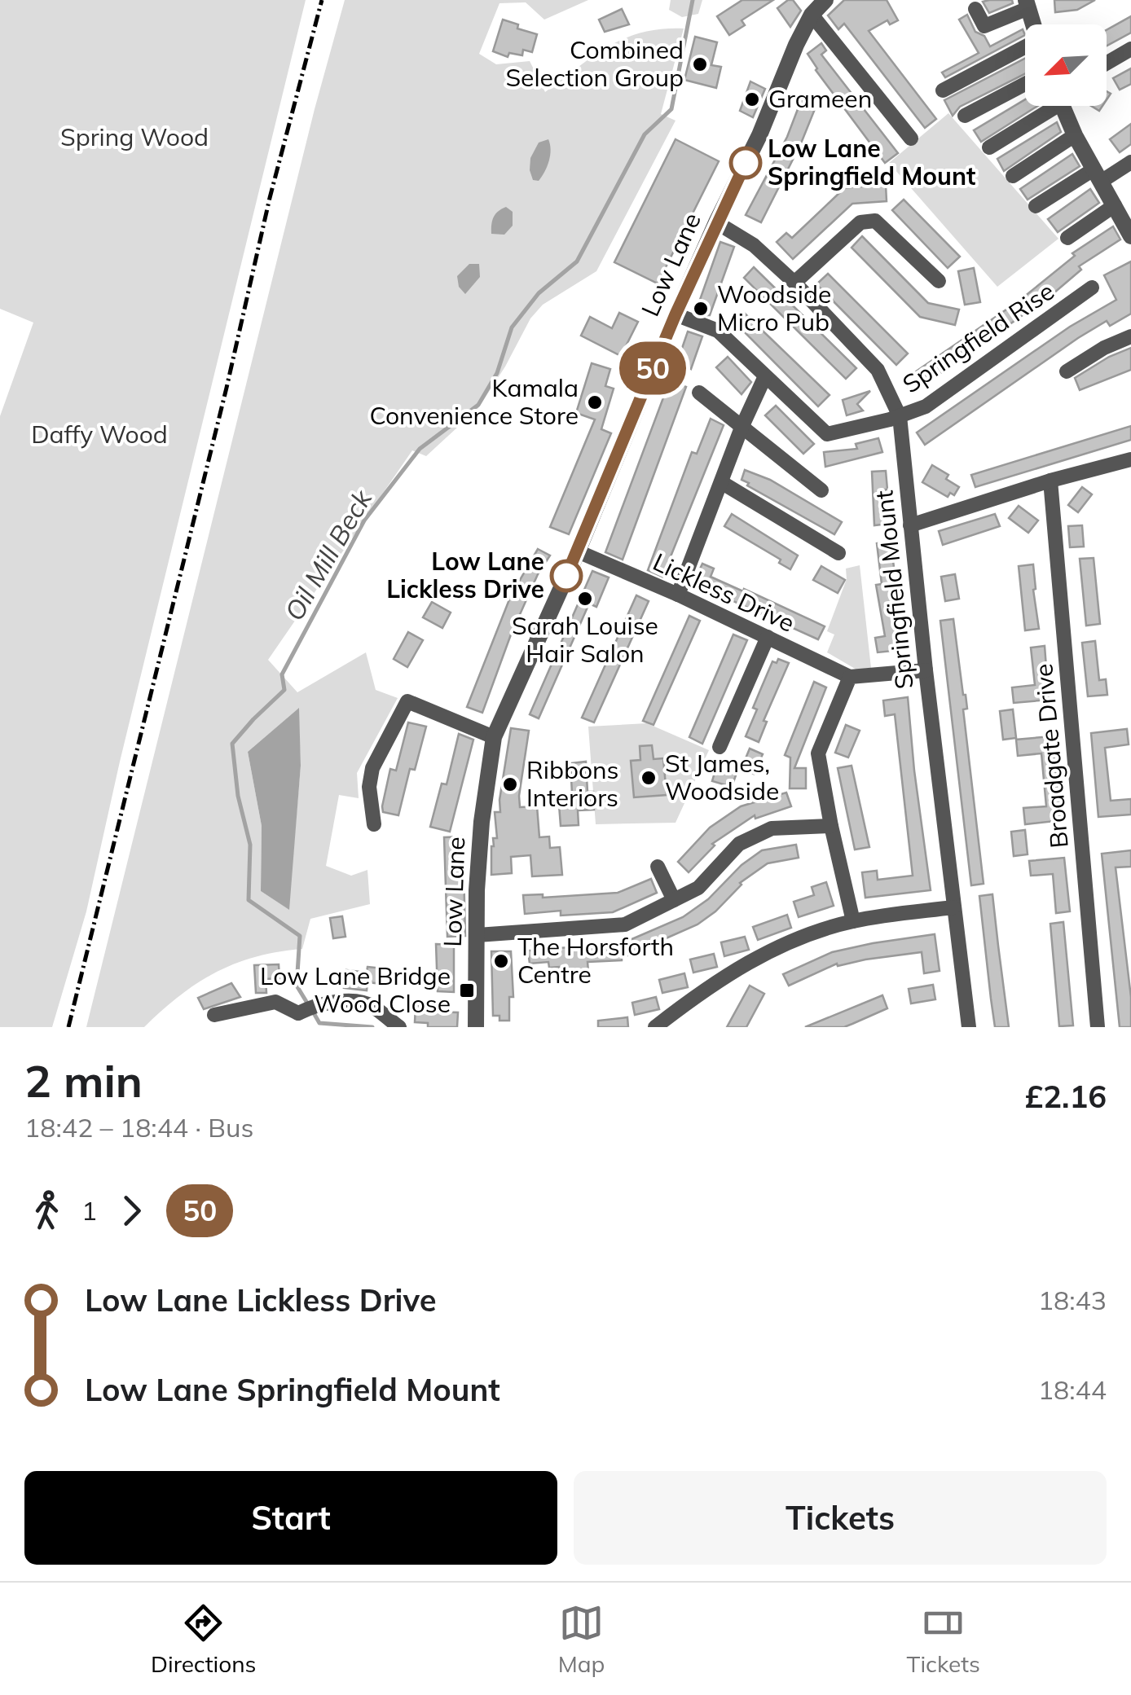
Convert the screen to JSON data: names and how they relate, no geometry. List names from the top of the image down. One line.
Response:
{"streets":{"street":["Low Lane","Springfield Rise","Springfield Mount","Lickless Drive","Broadgate Drive"]},"crossings":[["Low Lane","Springfield Mount"],["Low Lane","Lickless Drive"],["Springfield Rise","Springfield Mount"]],"water":["Oil Mill Beck"],"parks":["Spring Wood","Daffy Wood"],"places":{"other":["Combined Selection Group","Grameen","Low Lane Springfield Mount","Woodside Micro Pub","Kamala Convenience Store","Low Lane Lickless Drive","Sarah Louise Hair Salon","St James, Woodside","Ribbons Interiors","The Horsforth Centre"],"transit":["Low Lane Bridge Wood Close"]},"lines":["bus line 50"],"north":"bottom left","page":{"on_map":"50","heading":["2 min","18:42 – 18:44 · Bus","£2.16"],"legs":["1","50"],"list":[{"name":"Low Lane Lickless Drive","value":"18:43"},{"name":"Low Lane Springfield Mount","value":"18:44"}],"buttons":["Start","Tickets"],"tabs":["Directions","Map","Tickets"]}}
